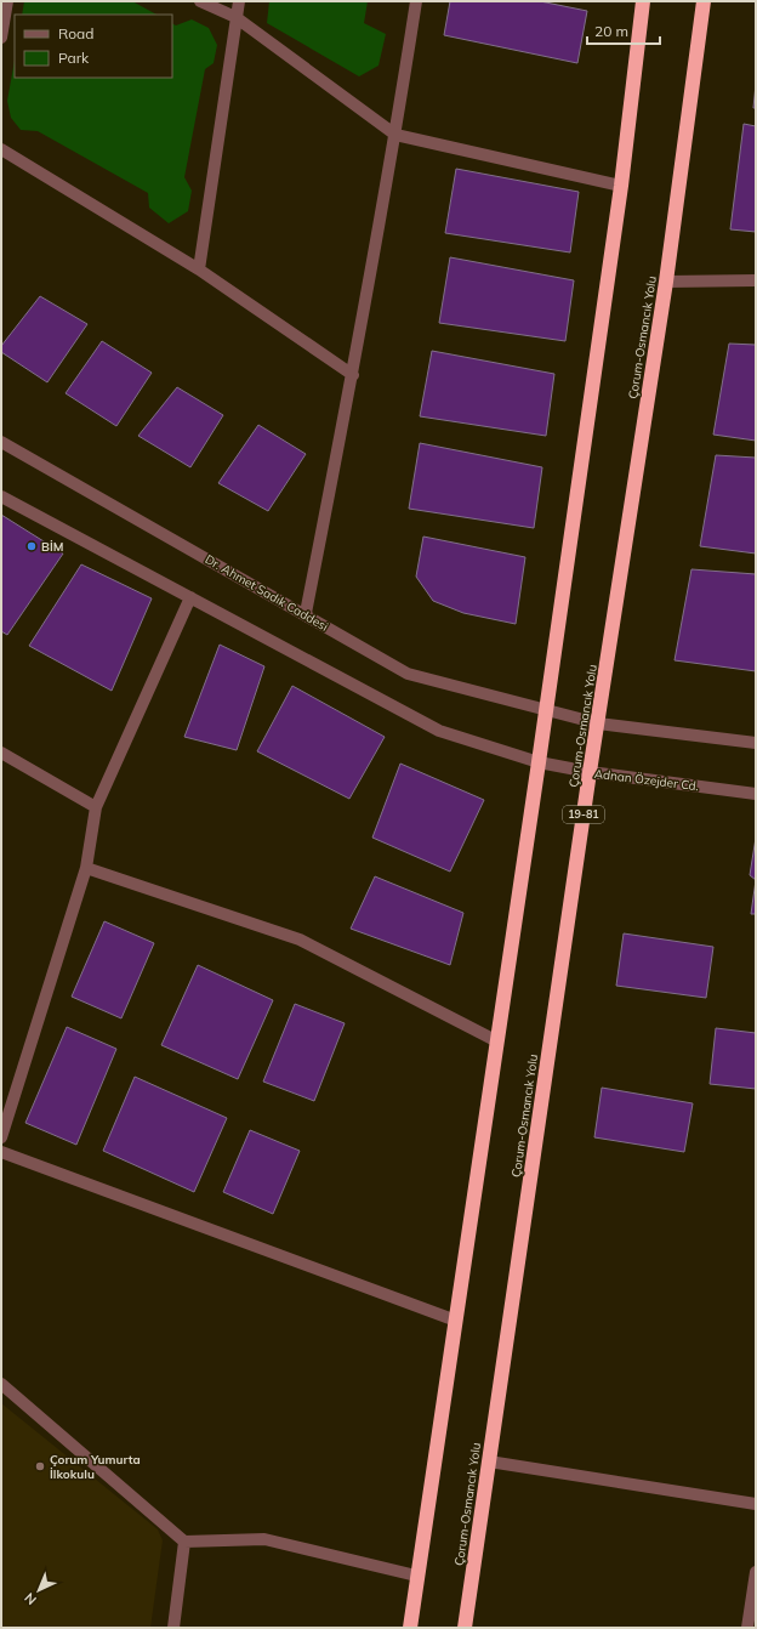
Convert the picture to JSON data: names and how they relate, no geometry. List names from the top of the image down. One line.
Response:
{"streets":{"highway":["Çorum-Osmancık Yolu","19-81"],"street":["Dr. Ahmet Sadık Caddesi","Adnan Özejder Cd."]},"crossings":[["Çorum-Osmancık Yolu","Adnan Özejder Cd."]],"places":["BİM","Çorum Yumurta İlkokulu"],"legend":["Road","Park"],"scale_bar":"20 m","north":"bottom left"}
